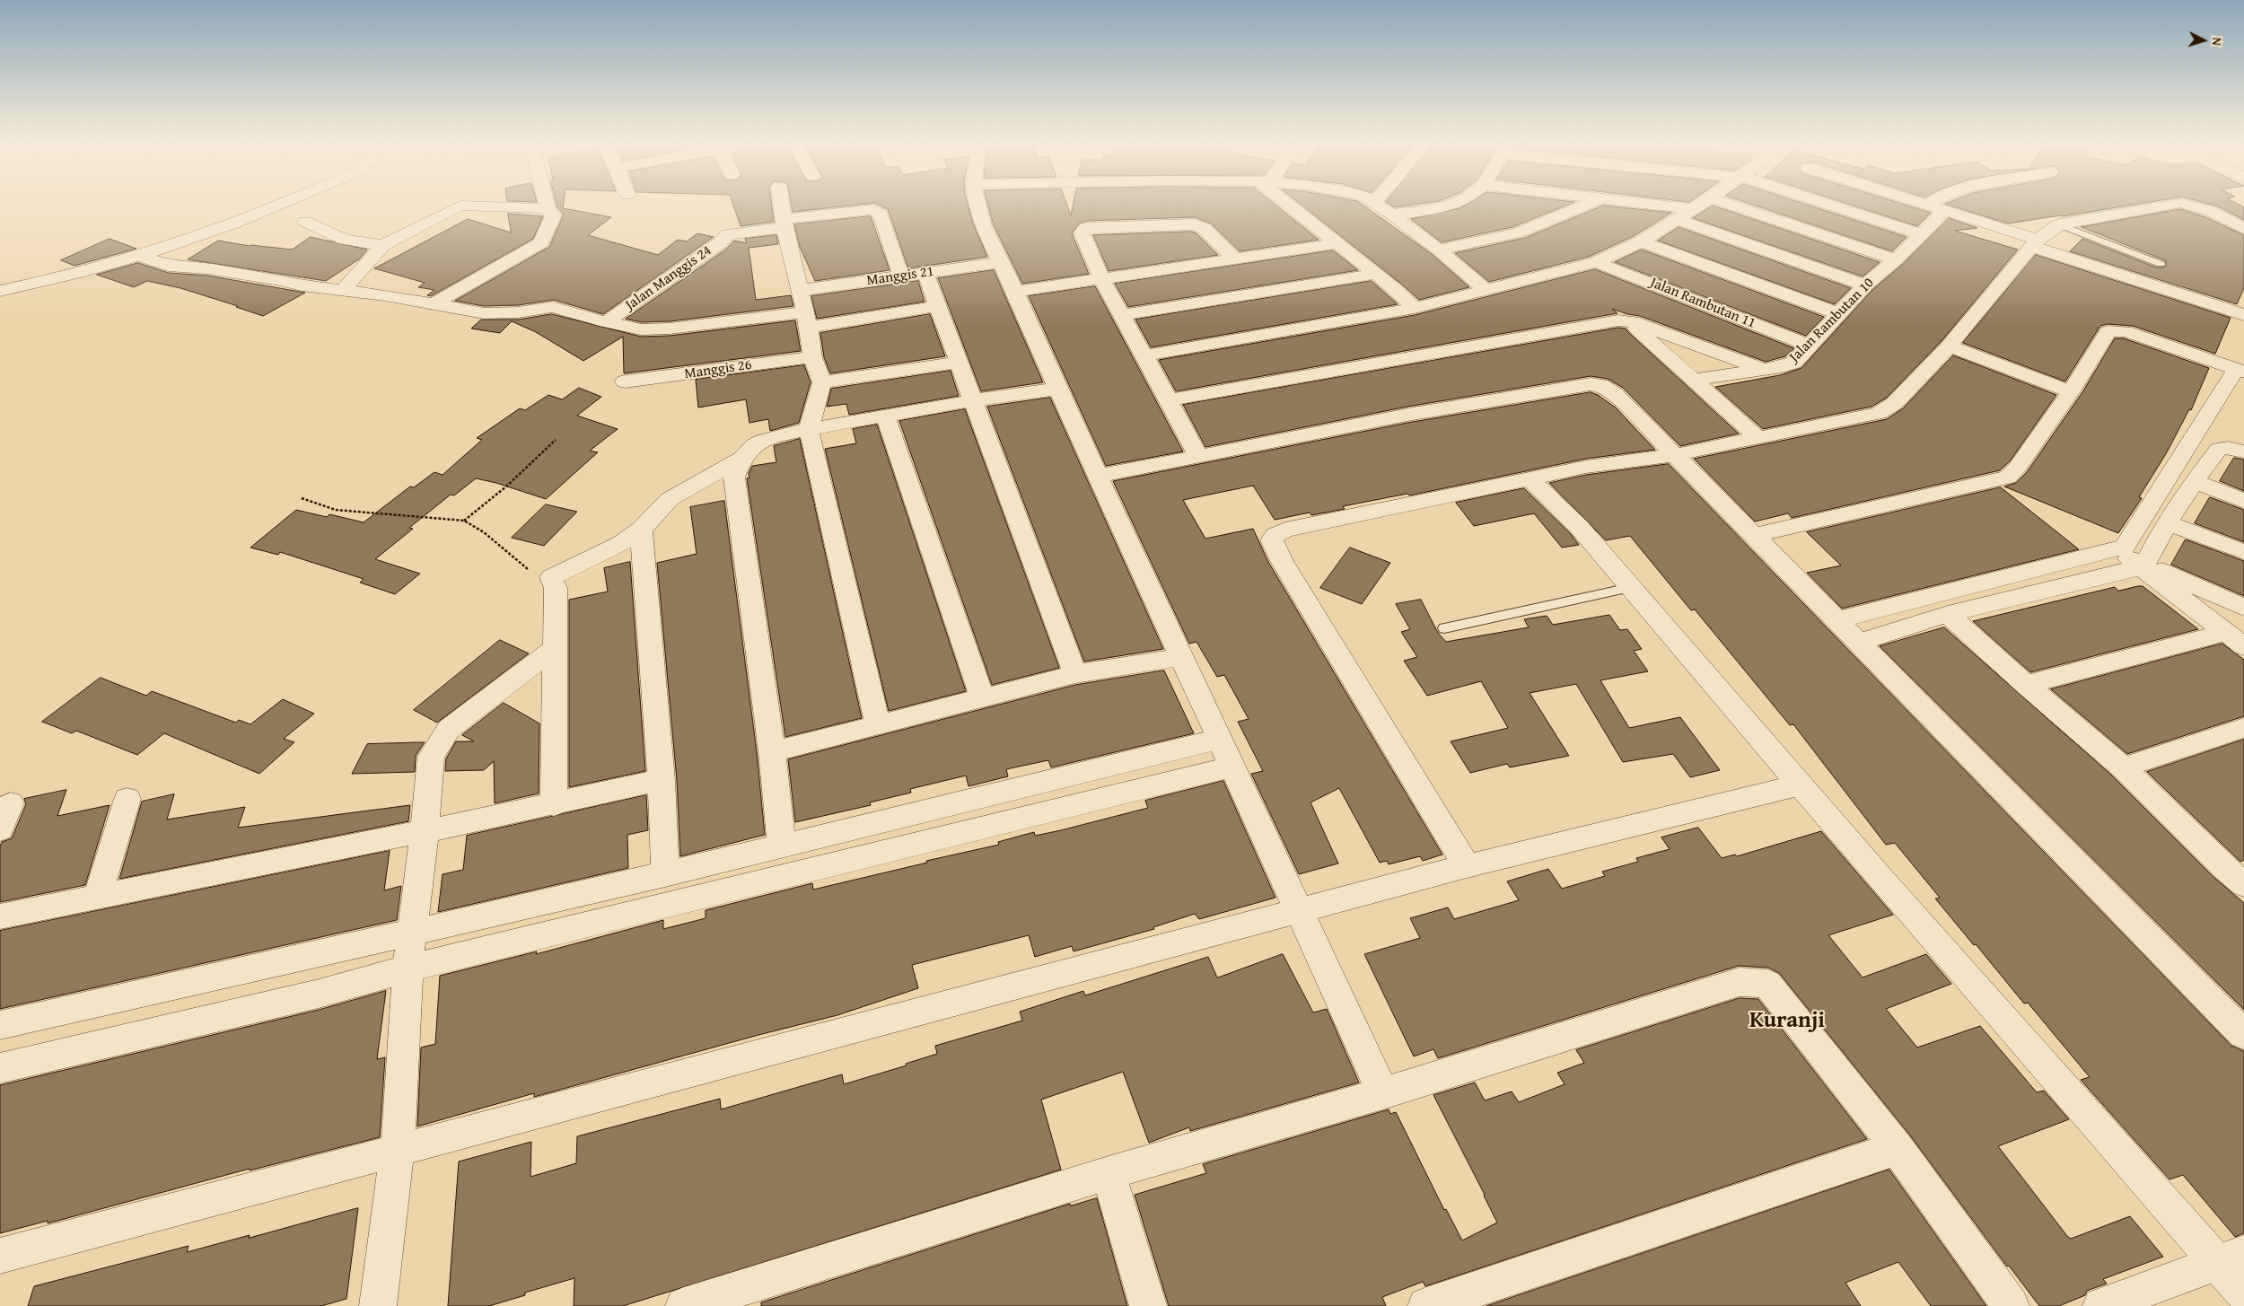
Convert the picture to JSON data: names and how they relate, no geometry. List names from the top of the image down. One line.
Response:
{"streets":{"street":["Manggis 21","Jalan Manggis 24","Jalan Rambutan 11","Jalan Rambutan 10","Manggis 26"]},"crossings":[["Manggis 21","Jalan Manggis 24"],["Jalan Rambutan 11","Jalan Rambutan 10"]],"districts":["Kuranji"],"north":"right"}
